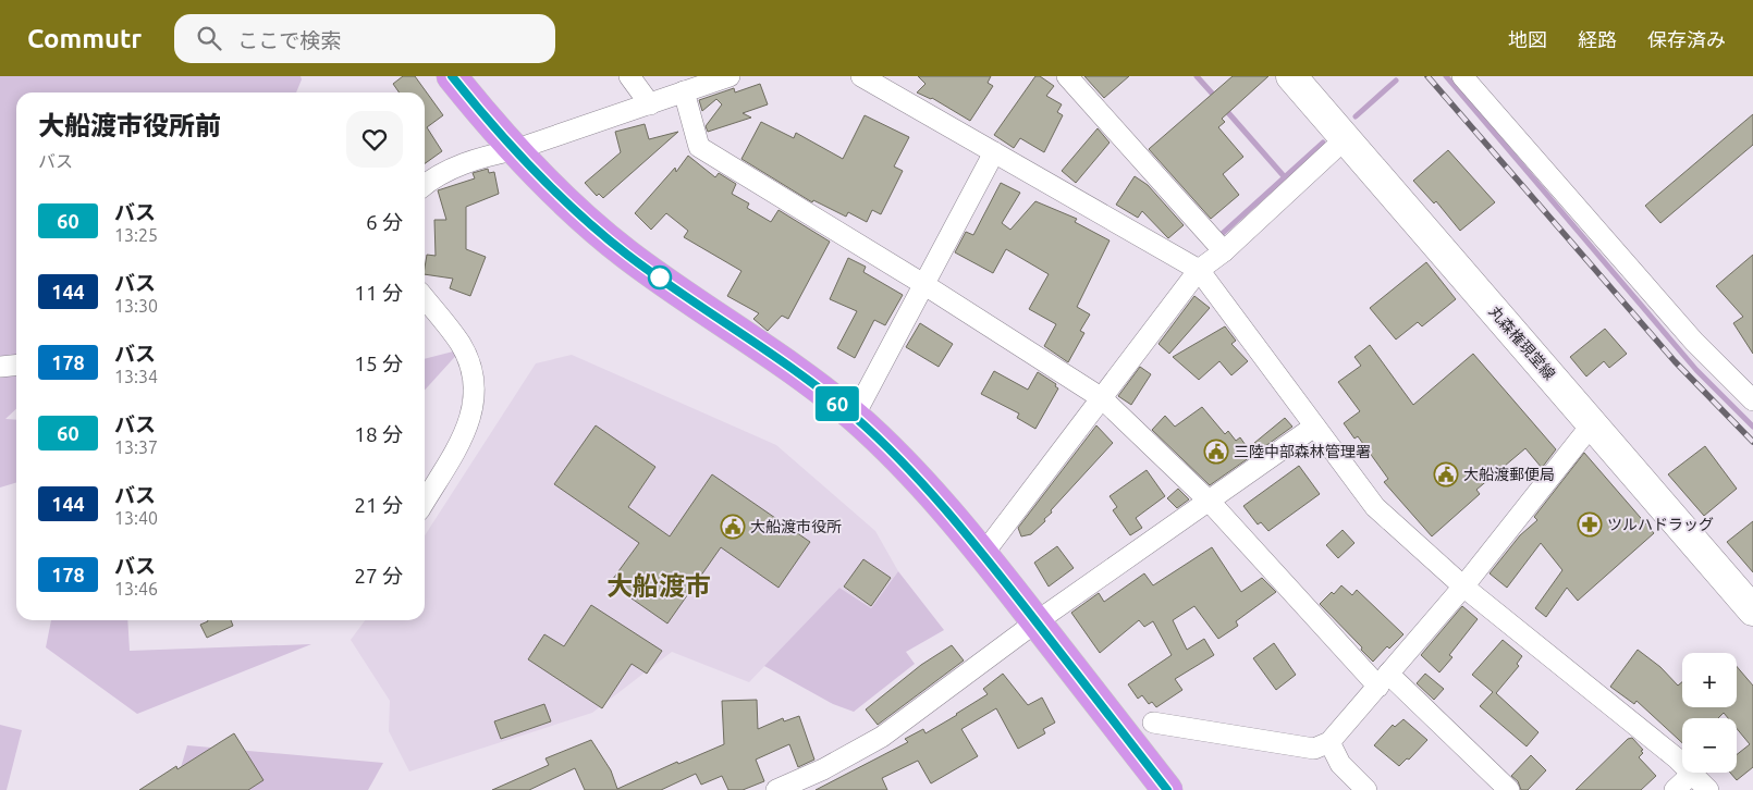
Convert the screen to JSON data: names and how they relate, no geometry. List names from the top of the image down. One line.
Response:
{"streets":{"main road":["丸森権現堂線"]},"districts":["大船渡市"],"places":{"public building":["三陸中部森林管理署","大船渡郵便局","大船渡市役所"],"pharmacy":["ツルハドラッグ"]},"lines":["bus line 60"],"page":{"header":"Commutr","search":"ここで検索","nav":["地図","経路","保存済み"],"on_map":"60","heading":["大船渡市役所前","バス"],"list":[{"mark":"60","name":"バス","note":"13:25","value":"6 分"},{"mark":"144","name":"バス","note":"13:30","value":"11 分"},{"mark":"178","name":"バス","note":"13:34","value":"15 分"},{"mark":"60","name":"バス","note":"13:37","value":"18 分"},{"mark":"144","name":"バス","note":"13:40","value":"21 分"},{"mark":"178","name":"バス","note":"13:46","value":"27 分"}],"map_buttons":["+","−"]}}
